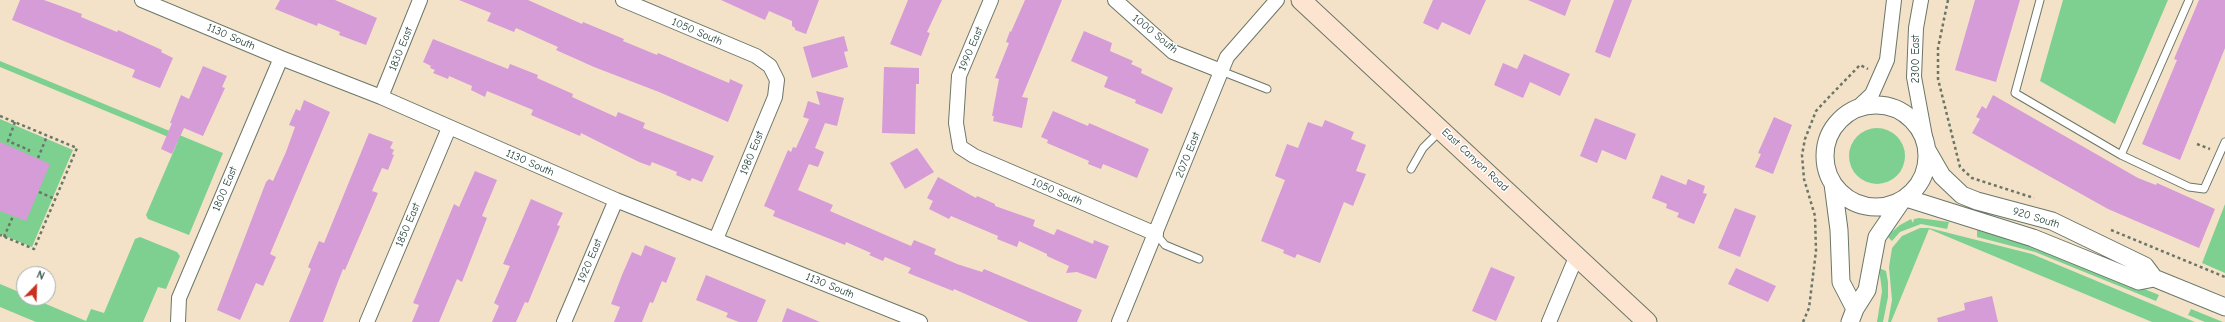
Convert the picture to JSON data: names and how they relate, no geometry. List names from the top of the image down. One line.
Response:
{"streets":{"main road":["East Canyon Road"],"street":["1050 South","1000 South","1130 South","1830 East","1990 East","2300 East","1980 East","2070 East","1800 East","920 South","1850 East","1920 East"]},"crossings":[["1050 South","1990 East"],["1050 South","1980 East"],["1050 South","2070 East"],["1000 South","2070 East"],["1130 South","1830 East"],["1130 South","1980 East"],["1130 South","1800 East"],["1130 South","1850 East"],["1130 South","1920 East"],["2300 East","920 South"]],"north":"top right"}
